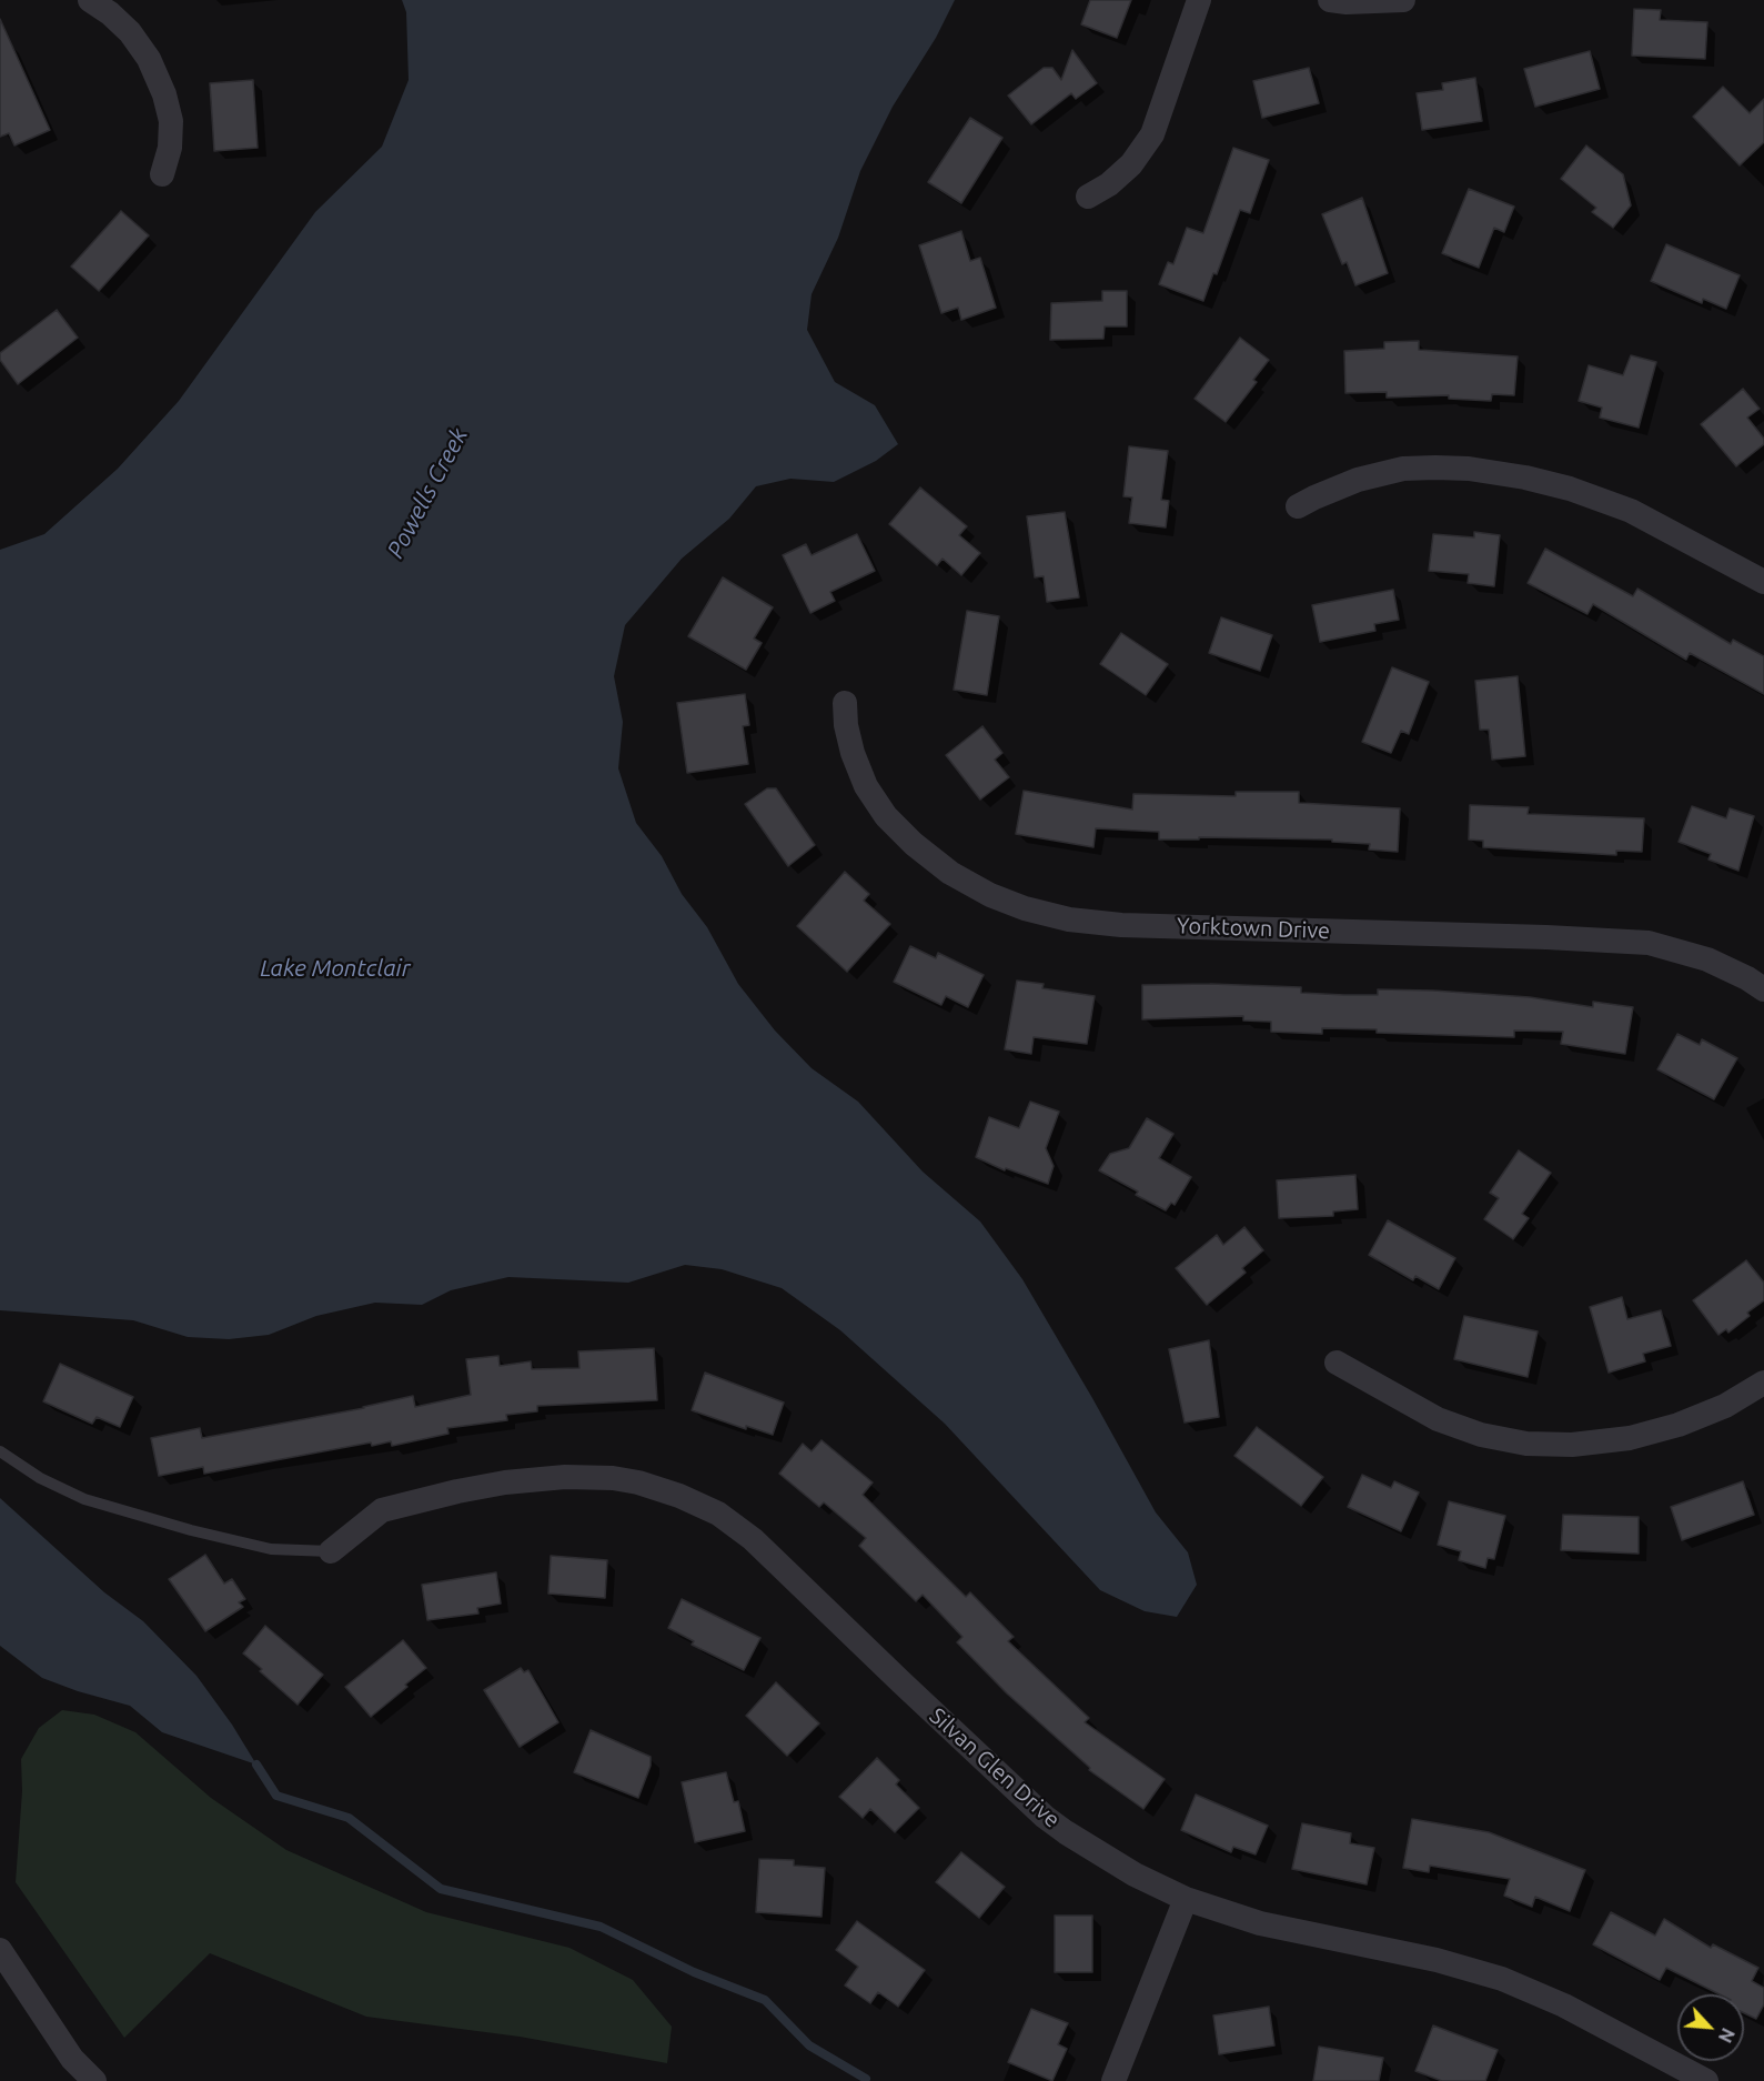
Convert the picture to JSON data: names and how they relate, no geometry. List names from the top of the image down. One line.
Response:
{"streets":{"street":["Yorktown Drive","Silvan Glen Drive"]},"water":["Powells Creek","Lake Montclair"],"north":"bottom right"}
